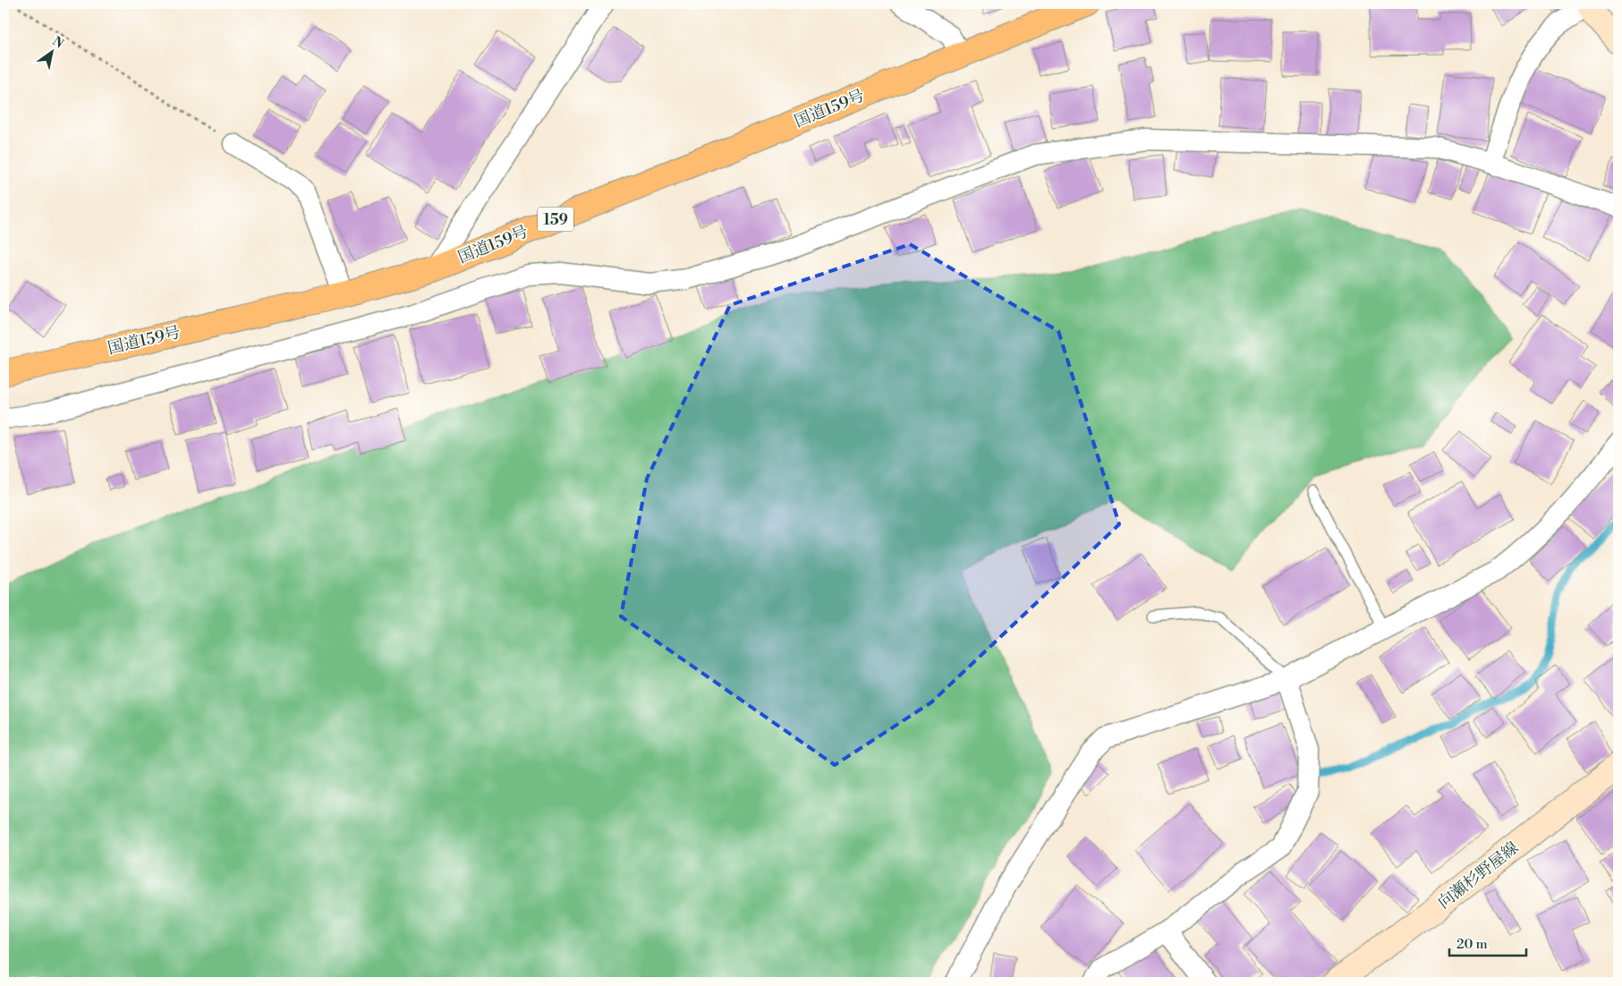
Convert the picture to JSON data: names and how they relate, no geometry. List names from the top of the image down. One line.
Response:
{"streets":{"highway":["国道159号","159"],"main road":["向瀬杉野屋線"]},"scale_bar":"20 m","north":"top right"}
